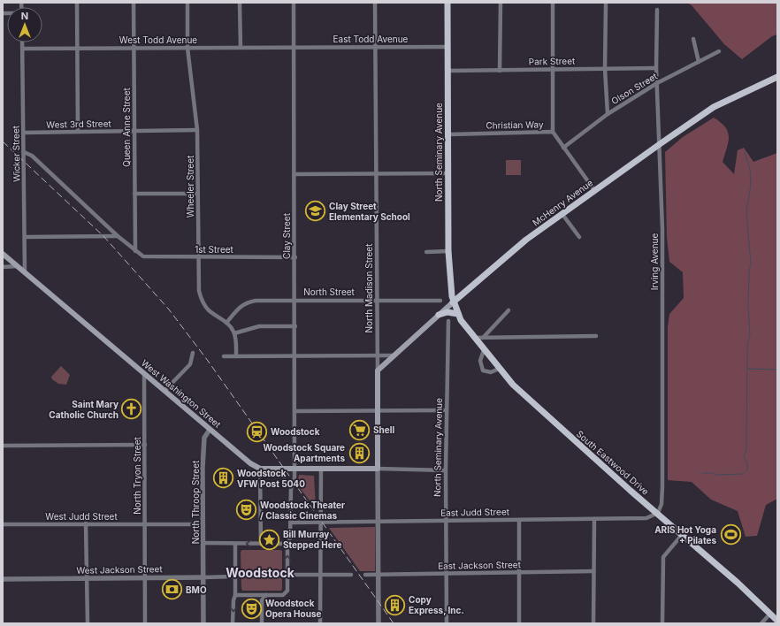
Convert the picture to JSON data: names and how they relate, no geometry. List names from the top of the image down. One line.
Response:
{"streets":{"main road":["North Seminary Avenue","McHenry Avenue","North Madison Street","West Washington Street","South Eastwood Drive"],"street":["East Todd Avenue","West Todd Avenue","Park Street","Olson Street","West 3rd Street","Christian Way","Queen Anne Street","Wicker Street","Wheeler Street","Clay Street","1st Street","Irving Avenue","North Street","North Tryon Street","North Throop Street","East Judd Street","West Judd Street","East Jackson Street","West Jackson Street"]},"crossings":[["East Todd Avenue","West Todd Avenue"],["East Todd Avenue","North Seminary Avenue"],["East Todd Avenue","Clay Street"],["East Todd Avenue","North Madison Street"],["West Todd Avenue","Queen Anne Street"],["West Todd Avenue","Wicker Street"],["West Todd Avenue","Wheeler Street"],["West Todd Avenue","Clay Street"],["Park Street","North Seminary Avenue"],["Park Street","Irving Avenue"],["Olson Street","Christian Way"],["Olson Street","Irving Avenue"],["West 3rd Street","Queen Anne Street"],["West 3rd Street","Wicker Street"],["West 3rd Street","Wheeler Street"],["Christian Way","North Seminary Avenue"],["Christian Way","McHenry Avenue"],["Queen Anne Street","1st Street"],["North Seminary Avenue","McHenry Avenue"],["North Seminary Avenue","South Eastwood Drive"],["North Seminary Avenue","East Judd Street"],["North Seminary Avenue","East Jackson Street"],["Wicker Street","West Washington Street"],["Wheeler Street","1st Street"],["Wheeler Street","North Street"],["McHenry Avenue","Irving Avenue"],["McHenry Avenue","North Madison Street"],["McHenry Avenue","South Eastwood Drive"],["Clay Street","1st Street"],["Clay Street","North Street"],["Clay Street","East Judd Street"],["Irving Avenue","South Eastwood Drive"],["Irving Avenue","East Judd Street"],["North Madison Street","North Street"],["North Madison Street","East Judd Street"],["North Madison Street","East Jackson Street"],["West Washington Street","North Tryon Street"],["West Washington Street","North Throop Street"],["South Eastwood Drive","East Judd Street"],["North Tryon Street","West Judd Street"],["North Tryon Street","West Jackson Street"],["North Throop Street","West Judd Street"],["North Throop Street","West Jackson Street"]],"districts":["Woodstock"],"places":{"school or university":["Clay Street Elementary School"],"church":["Saint Mary Catholic Church"],"supermarket":["Shell"],"station":["Woodstock"],"building":["Woodstock Square Apartments","Woodstock VFW Post 5040","Copy Express, Inc."],"theatre":["Woodstock Theater / Classic Cinemas","Woodstock Opera House"],"sports":["ARIS Hot Yoga + Pilates"],"place":["Bill Murray Stepped Here"],"bank":["BMO"]},"north":"top"}
